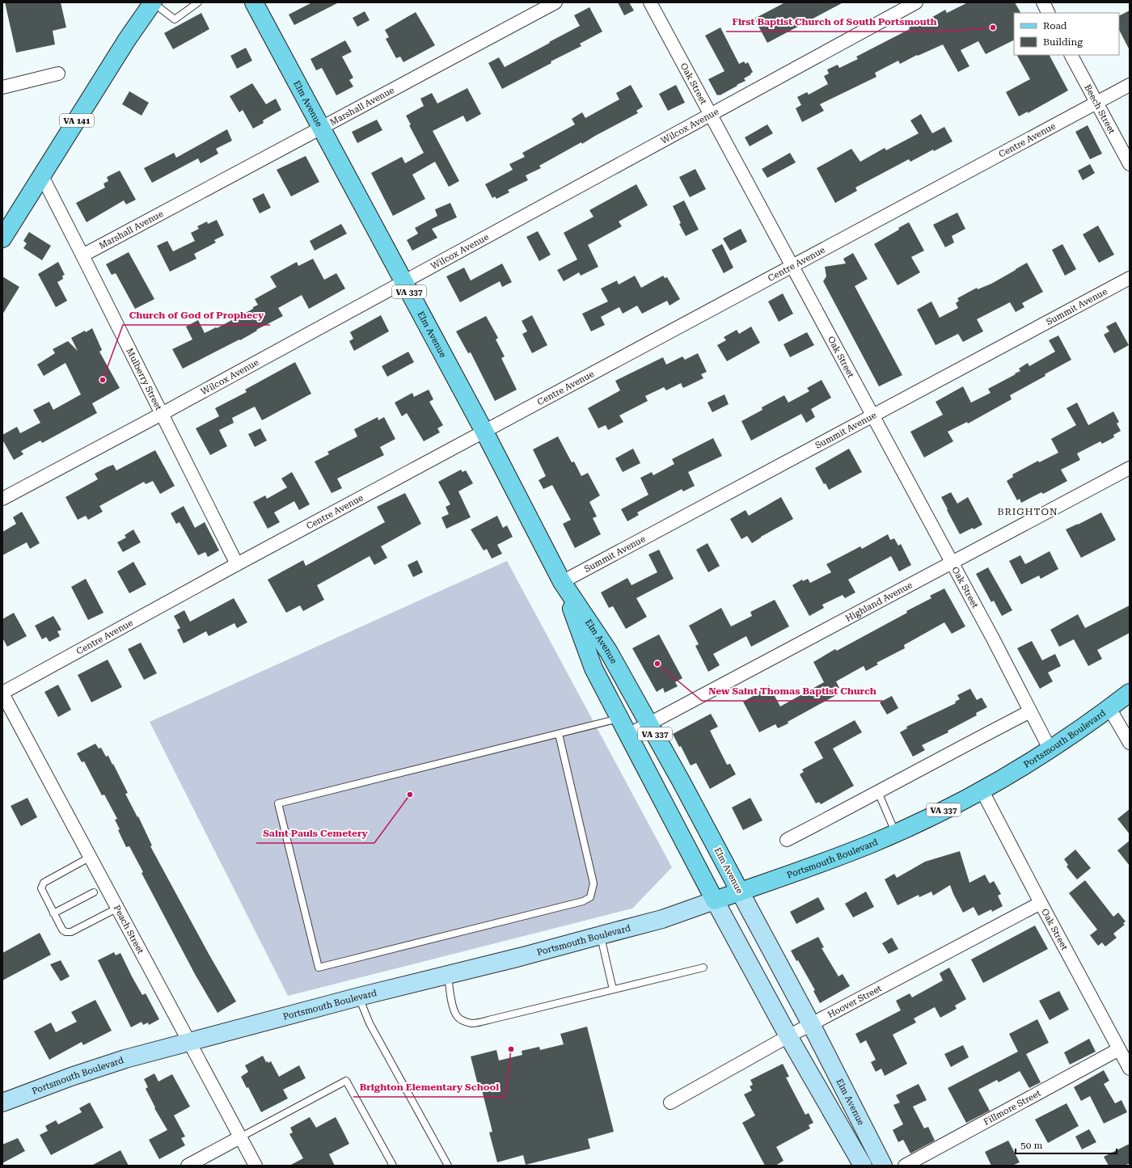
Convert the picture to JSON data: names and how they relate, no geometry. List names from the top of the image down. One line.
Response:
{"streets":{"main road":["Elm Avenue","VA 141","VA 337","Portsmouth Boulevard"],"street":["Oak Street","Marshall Avenue","Beech Street","Wilcox Avenue","Centre Avenue","Summit Avenue","Mulberry Street","Highland Avenue","Peach Street","Hoover Street","Fillmore Street"]},"crossings":[["Oak Street","Wilcox Avenue"],["Oak Street","Centre Avenue"],["Oak Street","Summit Avenue"],["Oak Street","Highland Avenue"],["Oak Street","Portsmouth Boulevard"],["Oak Street","Hoover Street"],["Oak Street","Fillmore Street"],["Elm Avenue","Marshall Avenue"],["Elm Avenue","Wilcox Avenue"],["Elm Avenue","Centre Avenue"],["Elm Avenue","Summit Avenue"],["Elm Avenue","Highland Avenue"],["Elm Avenue","Portsmouth Boulevard"],["Elm Avenue","Hoover Street"],["Marshall Avenue","Mulberry Street"],["Beech Street","Centre Avenue"],["VA 141","Mulberry Street"],["Wilcox Avenue","Mulberry Street"],["Centre Avenue","Mulberry Street"],["Centre Avenue","Peach Street"],["Portsmouth Boulevard","Peach Street"]],"districts":["BRIGHTON"],"places":["First Baptist Church of South Portsmouth","Church of God of Prophecy","New Saint Thomas Baptist Church","Saint Pauls Cemetery","Brighton Elementary School"],"legend":["Road","Building"],"scale_bar":"50 m"}
